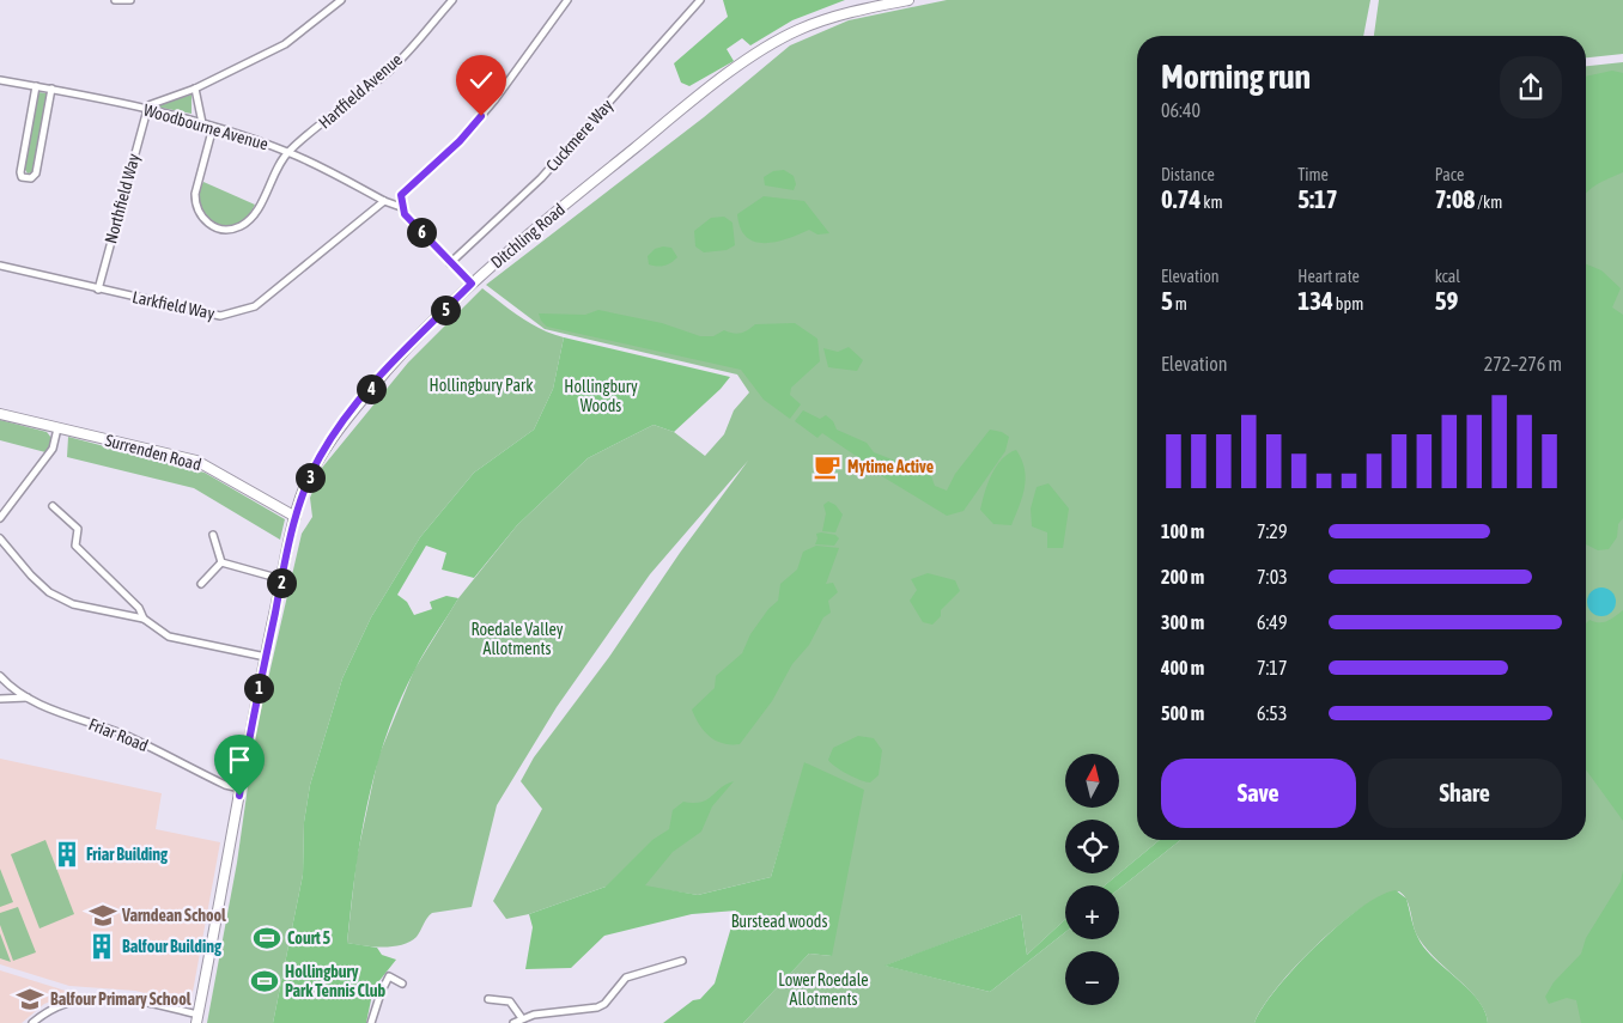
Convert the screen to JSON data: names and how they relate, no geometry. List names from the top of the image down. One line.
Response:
{"streets":{"street":["Hartfield Avenue","Woodbourne Avenue","Cuckmere Way","Northfield Way","Ditchling Road","Larkfield Way","Surrenden Road","Friar Road"]},"crossings":[["Hartfield Avenue","Woodbourne Avenue"],["Woodbourne Avenue","Northfield Way"],["Woodbourne Avenue","Larkfield Way"],["Northfield Way","Larkfield Way"],["Ditchling Road","Surrenden Road"],["Ditchling Road","Friar Road"]],"parks":["Hollingbury Park","Hollingbury Woods","Roedale Valley Allotments","Burstead woods","Lower Roedale Allotments"],"places":{"cafe":["Mytime Active"],"building":["Friar Building","Balfour Building"],"school or university":["Varndean School","Balfour Primary School"],"sports":["Court 5","Hollingbury Park Tennis Club"]},"north":"top","page":{"heading":["Morning run","06:40"],"stats":[["Distance","0.74 km"],["Time","5:17"],["Pace","7:08 /km"],["Elevation","5 m"],["Heart rate","134 bpm"],["kcal","59"]],"pins":["6","5","4","3","2","1"],"chart":["Elevation","272–276 m"],"list":[{"name":"100 m","note":"7:29"},{"name":"200 m","note":"7:03"},{"name":"300 m","note":"6:49"},{"name":"400 m","note":"7:17"},{"name":"500 m","note":"6:53"}],"buttons":["Save","Share"],"map_buttons":["+","−"]}}
